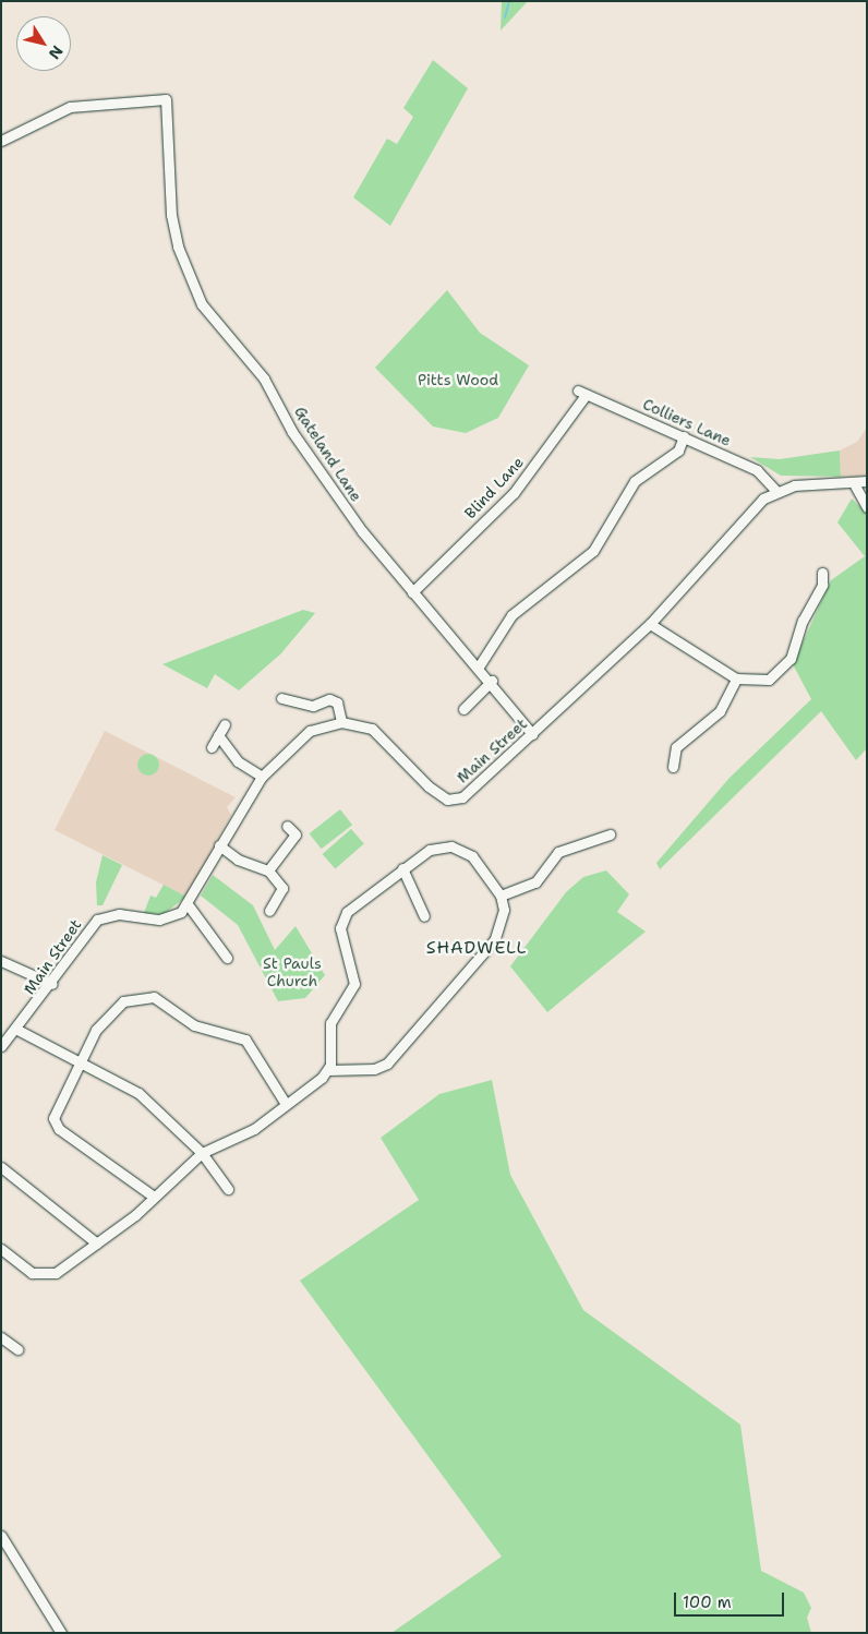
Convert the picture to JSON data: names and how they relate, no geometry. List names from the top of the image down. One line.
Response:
{"streets":{"street":["Colliers Lane","Gateland Lane","Blind Lane","Main Street"]},"crossings":[["Colliers Lane","Blind Lane"],["Colliers Lane","Main Street"],["Gateland Lane","Blind Lane"],["Gateland Lane","Main Street"]],"districts":["SHADWELL"],"parks":["Pitts Wood","St Pauls Church"],"scale_bar":"100 m","north":"bottom right"}
